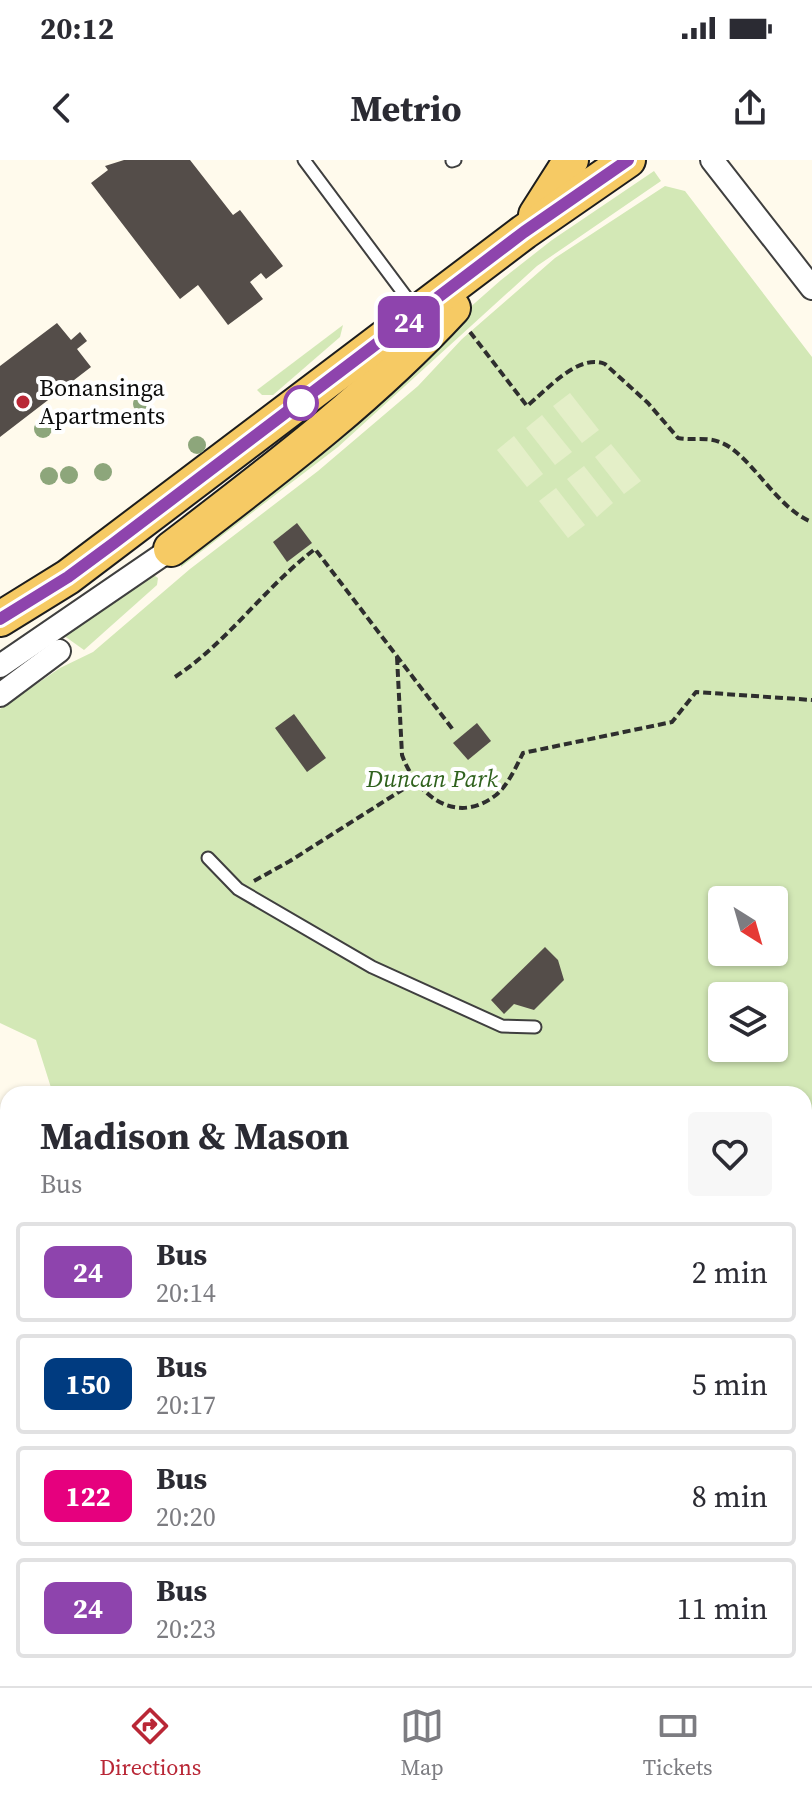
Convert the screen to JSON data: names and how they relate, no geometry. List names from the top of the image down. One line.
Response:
{"parks":["Duncan Park"],"places":["Bonansinga Apartments"],"lines":["bus line 24"],"north":"bottom right","page":{"status":"20:12","header":"Metrio","on_map":"24","heading":["Madison & Mason","Bus"],"list":[{"mark":"24","name":"Bus","note":"20:14","value":"2 min"},{"mark":"150","name":"Bus","note":"20:17","value":"5 min"},{"mark":"122","name":"Bus","note":"20:20","value":"8 min"},{"mark":"24","name":"Bus","note":"20:23","value":"11 min"}],"tabs":["Directions","Map","Tickets"]}}
